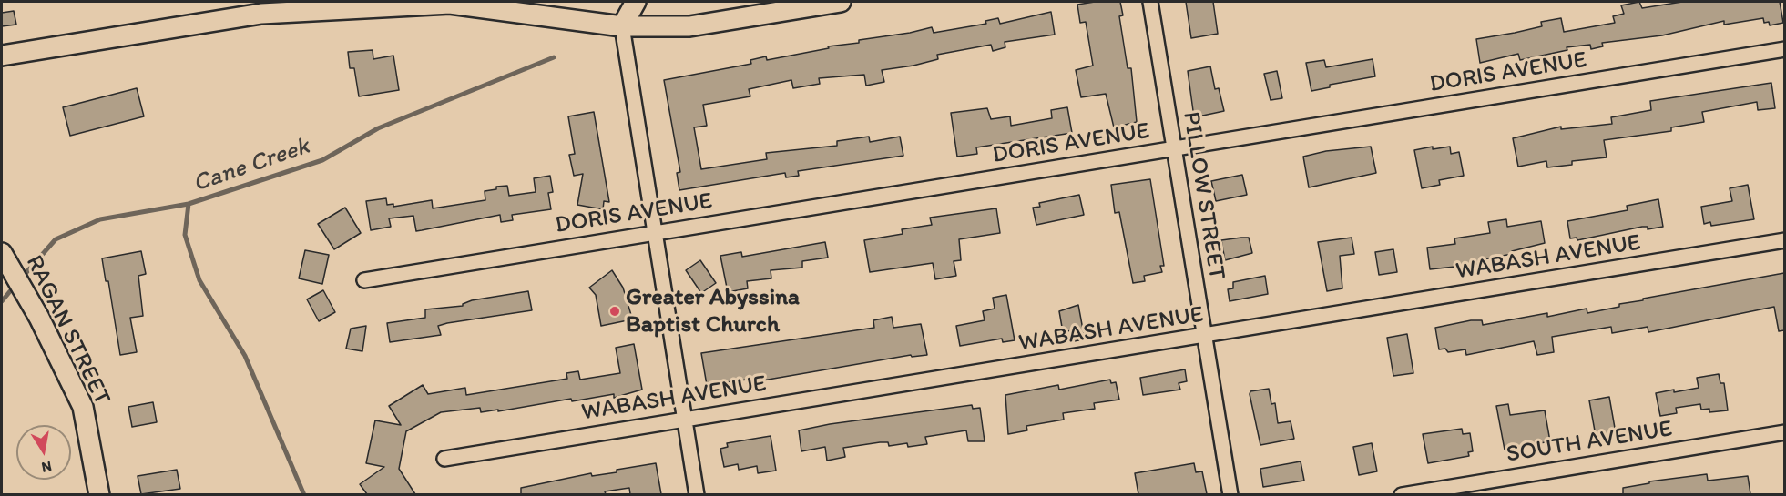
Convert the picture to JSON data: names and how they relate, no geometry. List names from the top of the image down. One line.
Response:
{"streets":{"main road":["RAGAN STREET"],"street":["DORIS AVENUE","PILLOW STREET","WABASH AVENUE","SOUTH AVENUE"]},"crossings":[["DORIS AVENUE","PILLOW STREET"],["PILLOW STREET","WABASH AVENUE"]],"water":["Cane Creek"],"places":["Greater Abyssina Baptist Church"],"north":"bottom"}
